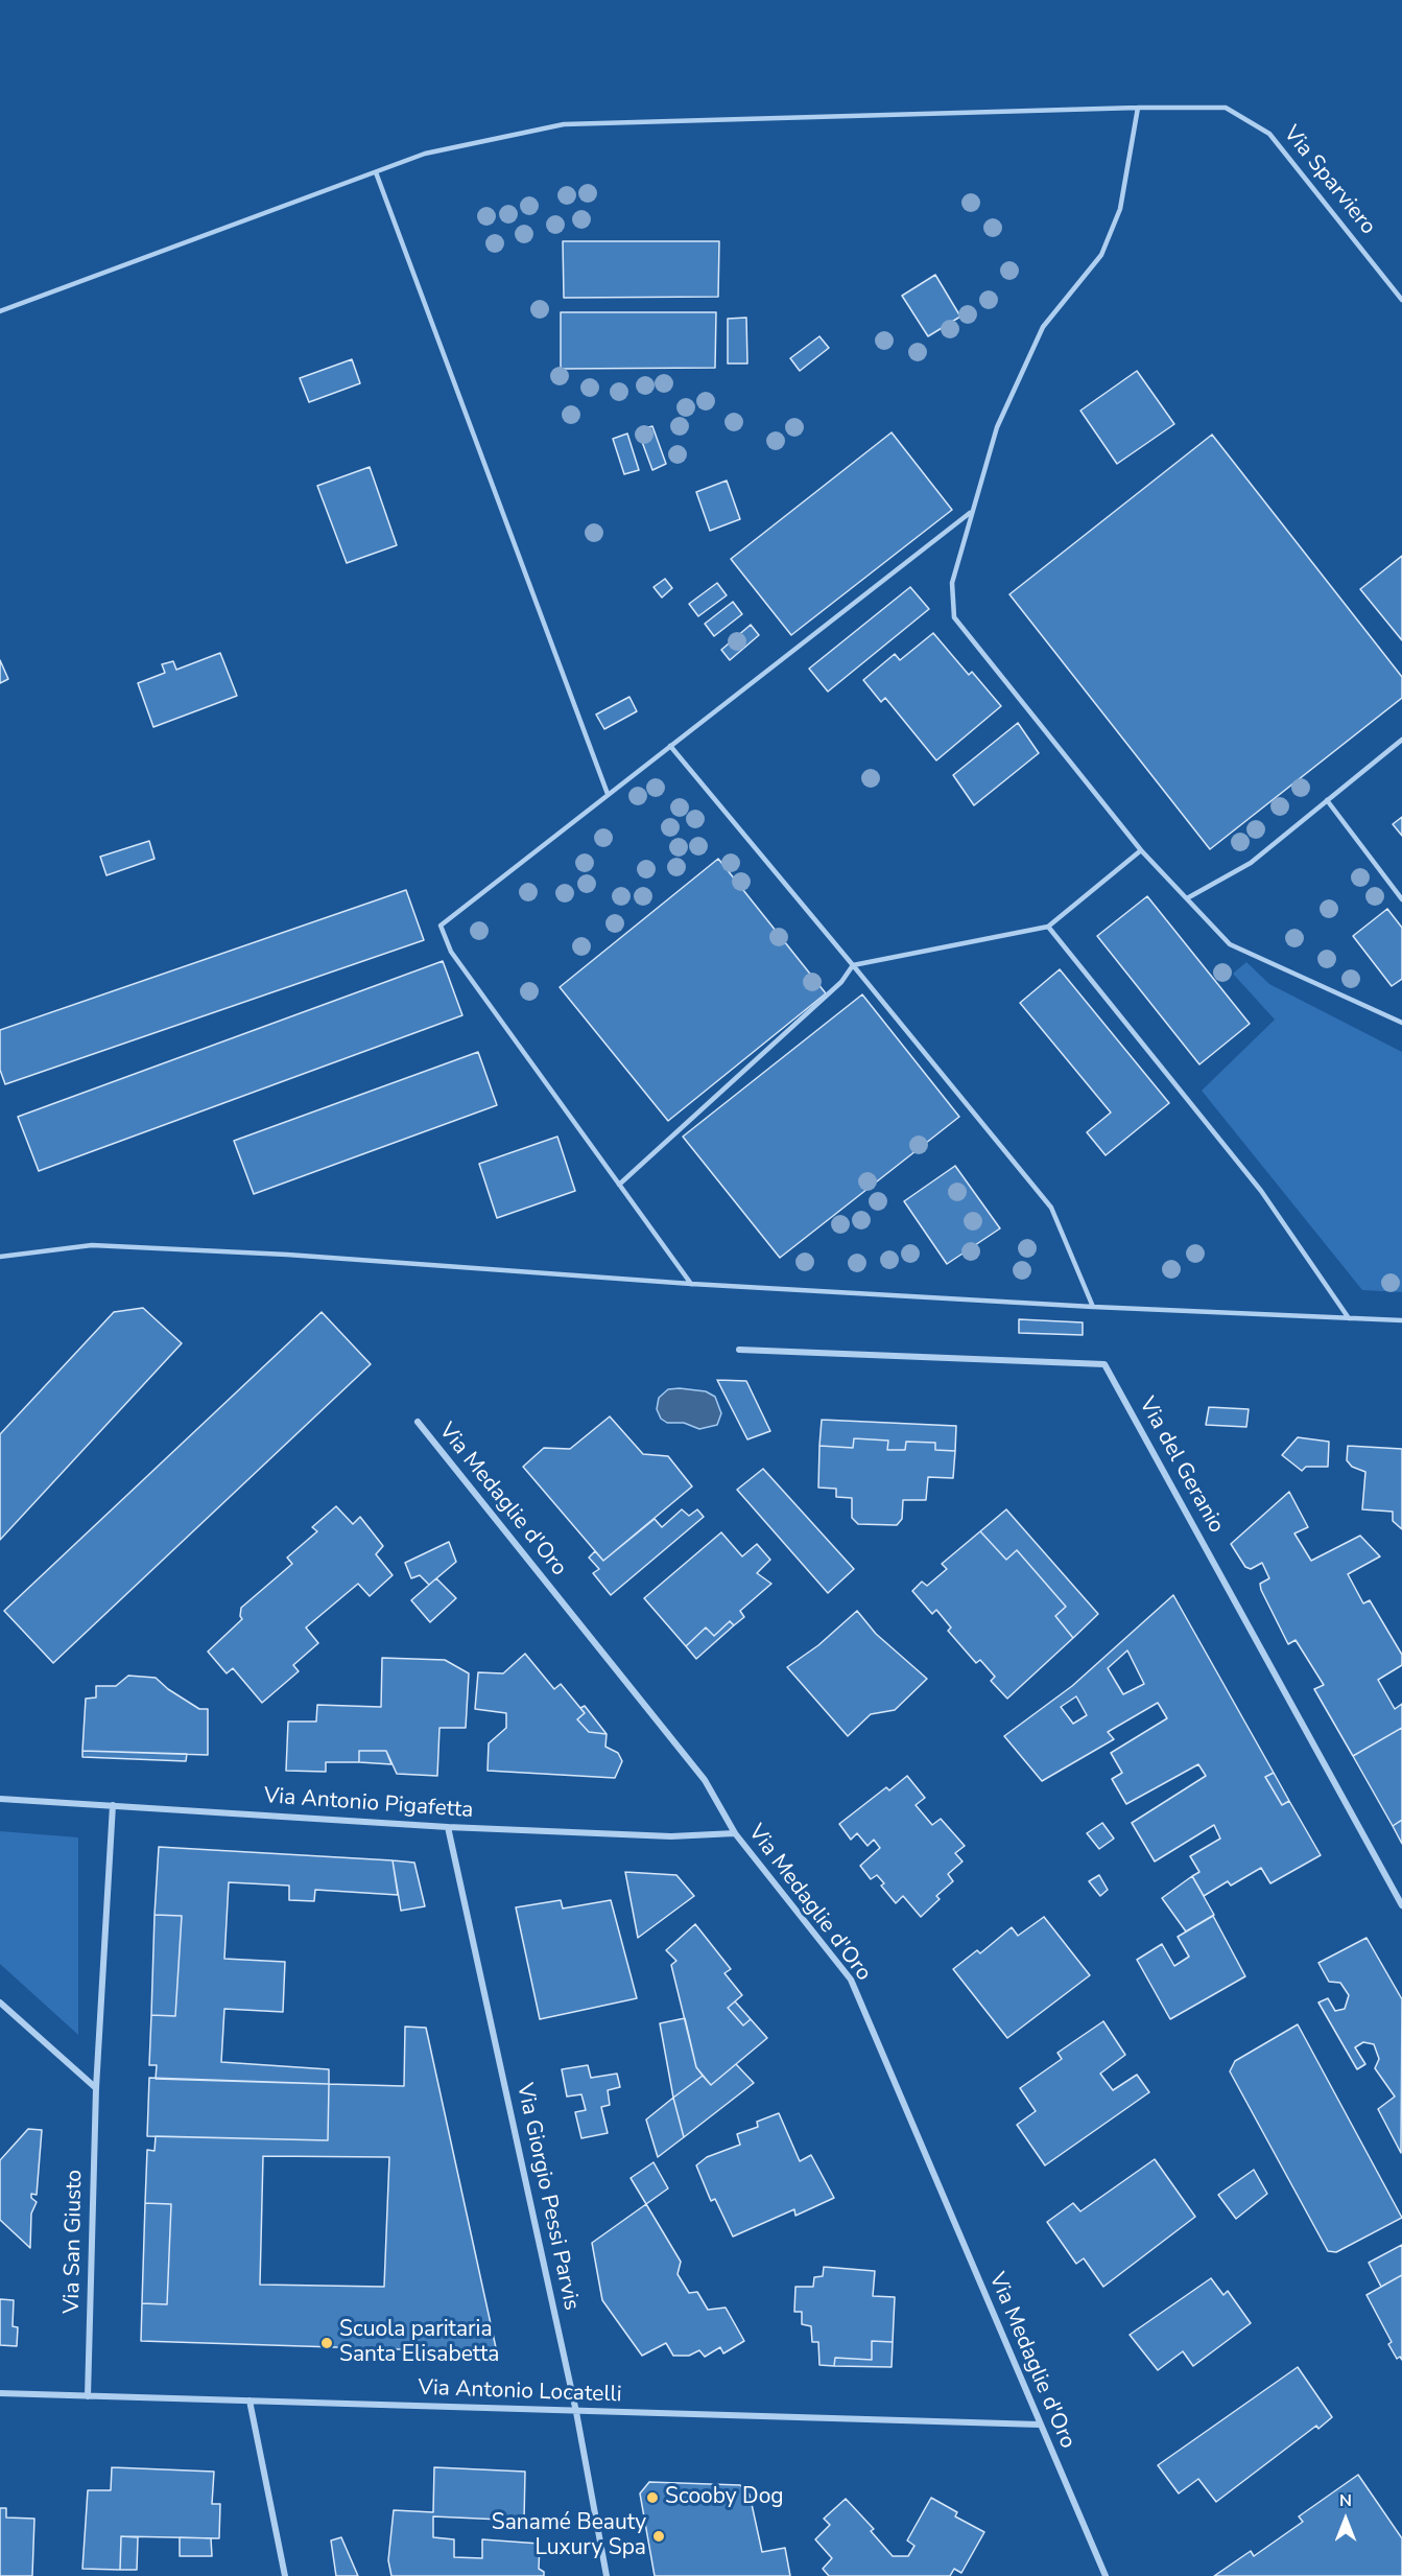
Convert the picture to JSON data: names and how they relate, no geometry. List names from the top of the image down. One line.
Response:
{"streets":{"street":["Via del Geranio","Via Medaglie d'Oro","Via Antonio Pigafetta","Via Giorgio Pessi Parvis","Via San Giusto","Via Antonio Locatelli"],"lane":["Via Sparviero"]},"crossings":[["Via Medaglie d'Oro","Via Antonio Pigafetta"],["Via Medaglie d'Oro","Via Antonio Locatelli"],["Via Antonio Pigafetta","Via Giorgio Pessi Parvis"],["Via Antonio Pigafetta","Via San Giusto"],["Via Giorgio Pessi Parvis","Via Antonio Locatelli"],["Via San Giusto","Via Antonio Locatelli"]],"places":["Scuola paritaria Santa Elisabetta","Scooby Dog","Sanamé Beauty Luxury Spa"],"north":"top"}
